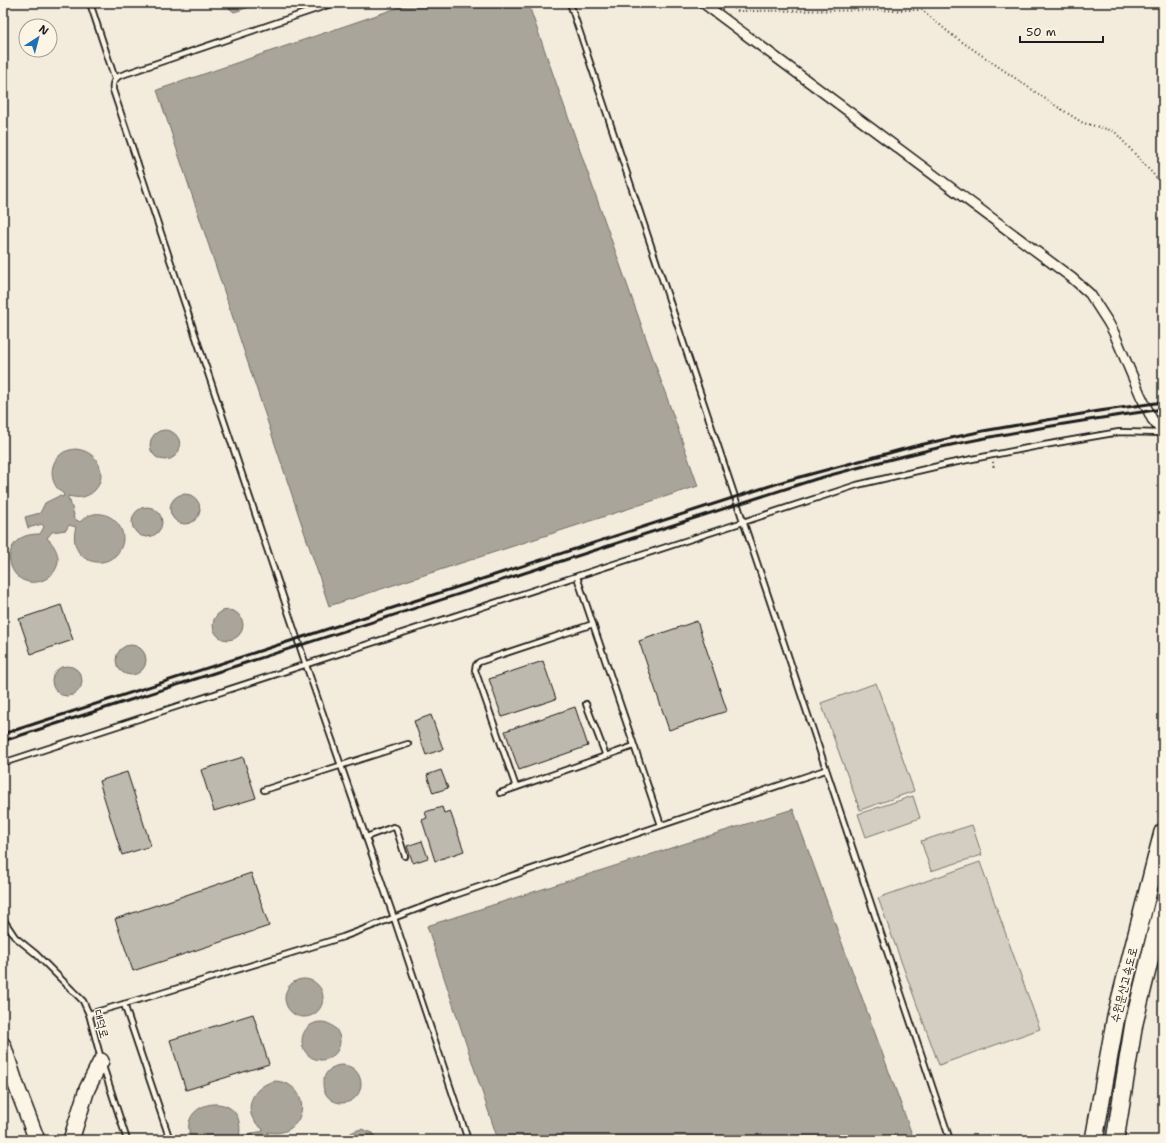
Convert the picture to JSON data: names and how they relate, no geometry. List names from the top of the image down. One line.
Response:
{"streets":{"highway":["수원문산고속도로"],"lane":["대덕로"]},"scale_bar":"50 m","north":"top right"}
